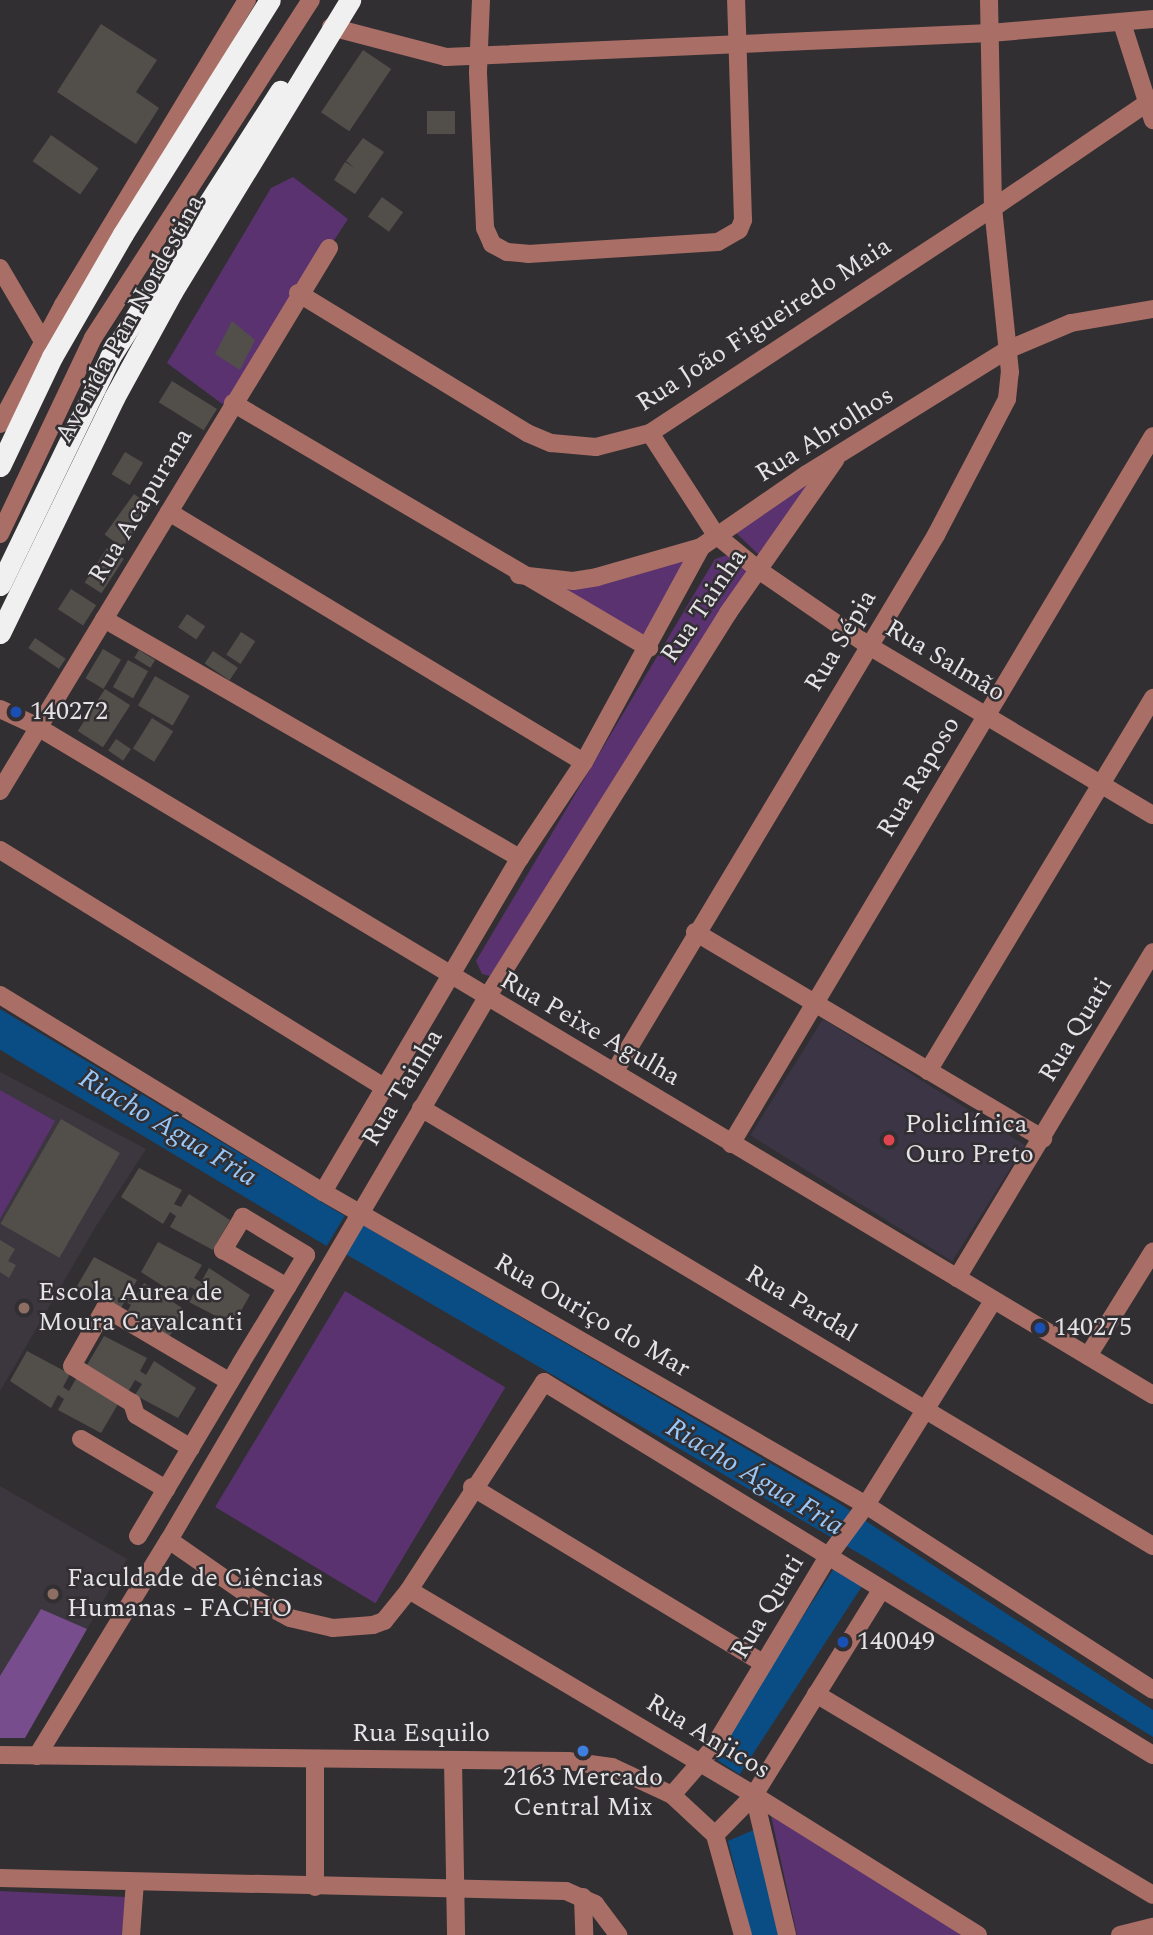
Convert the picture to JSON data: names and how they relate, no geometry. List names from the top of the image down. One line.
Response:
{"streets":{"highway":["Avenida Pan Nordestina"],"street":["Rua João Figueiredo Maia","Rua Abrolhos","Rua Acapurana","Rua Tainha","Rua Sépia","Rua Salmão","Rua Raposo","Rua Peixe Agulha","Rua Quati","Rua Pardal","Rua Ouriço do Mar","Rua Esquilo","Rua Anjicos"]},"crossings":[["Rua João Figueiredo Maia","Rua Acapurana"],["Rua João Figueiredo Maia","Rua Sépia"],["Rua João Figueiredo Maia","Rua Salmão"],["Rua Abrolhos","Rua Acapurana"],["Rua Abrolhos","Rua Tainha"],["Rua Abrolhos","Rua Sépia"],["Rua Abrolhos","Rua Salmão"],["Rua Acapurana","Rua Peixe Agulha"],["Rua Tainha","Rua Salmão"],["Rua Tainha","Rua Peixe Agulha"],["Rua Tainha","Rua Pardal"],["Rua Tainha","Rua Ouriço do Mar"],["Rua Tainha","Rua Esquilo"],["Rua Sépia","Rua Salmão"],["Rua Sépia","Rua Peixe Agulha"],["Rua Salmão","Rua Raposo"],["Rua Raposo","Rua Peixe Agulha"],["Rua Peixe Agulha","Rua Quati"],["Rua Quati","Rua Pardal"],["Rua Quati","Rua Ouriço do Mar"],["Rua Quati","Rua Esquilo"],["Rua Quati","Rua Anjicos"]],"water":["Riacho Água Fria"],"places":["140272","Policlínica Ouro Preto","Escola Aurea de Moura Cavalcanti","140275","Faculdade de Ciências Humanas - FACHO","140049","2163 Mercado Central Mix"]}
